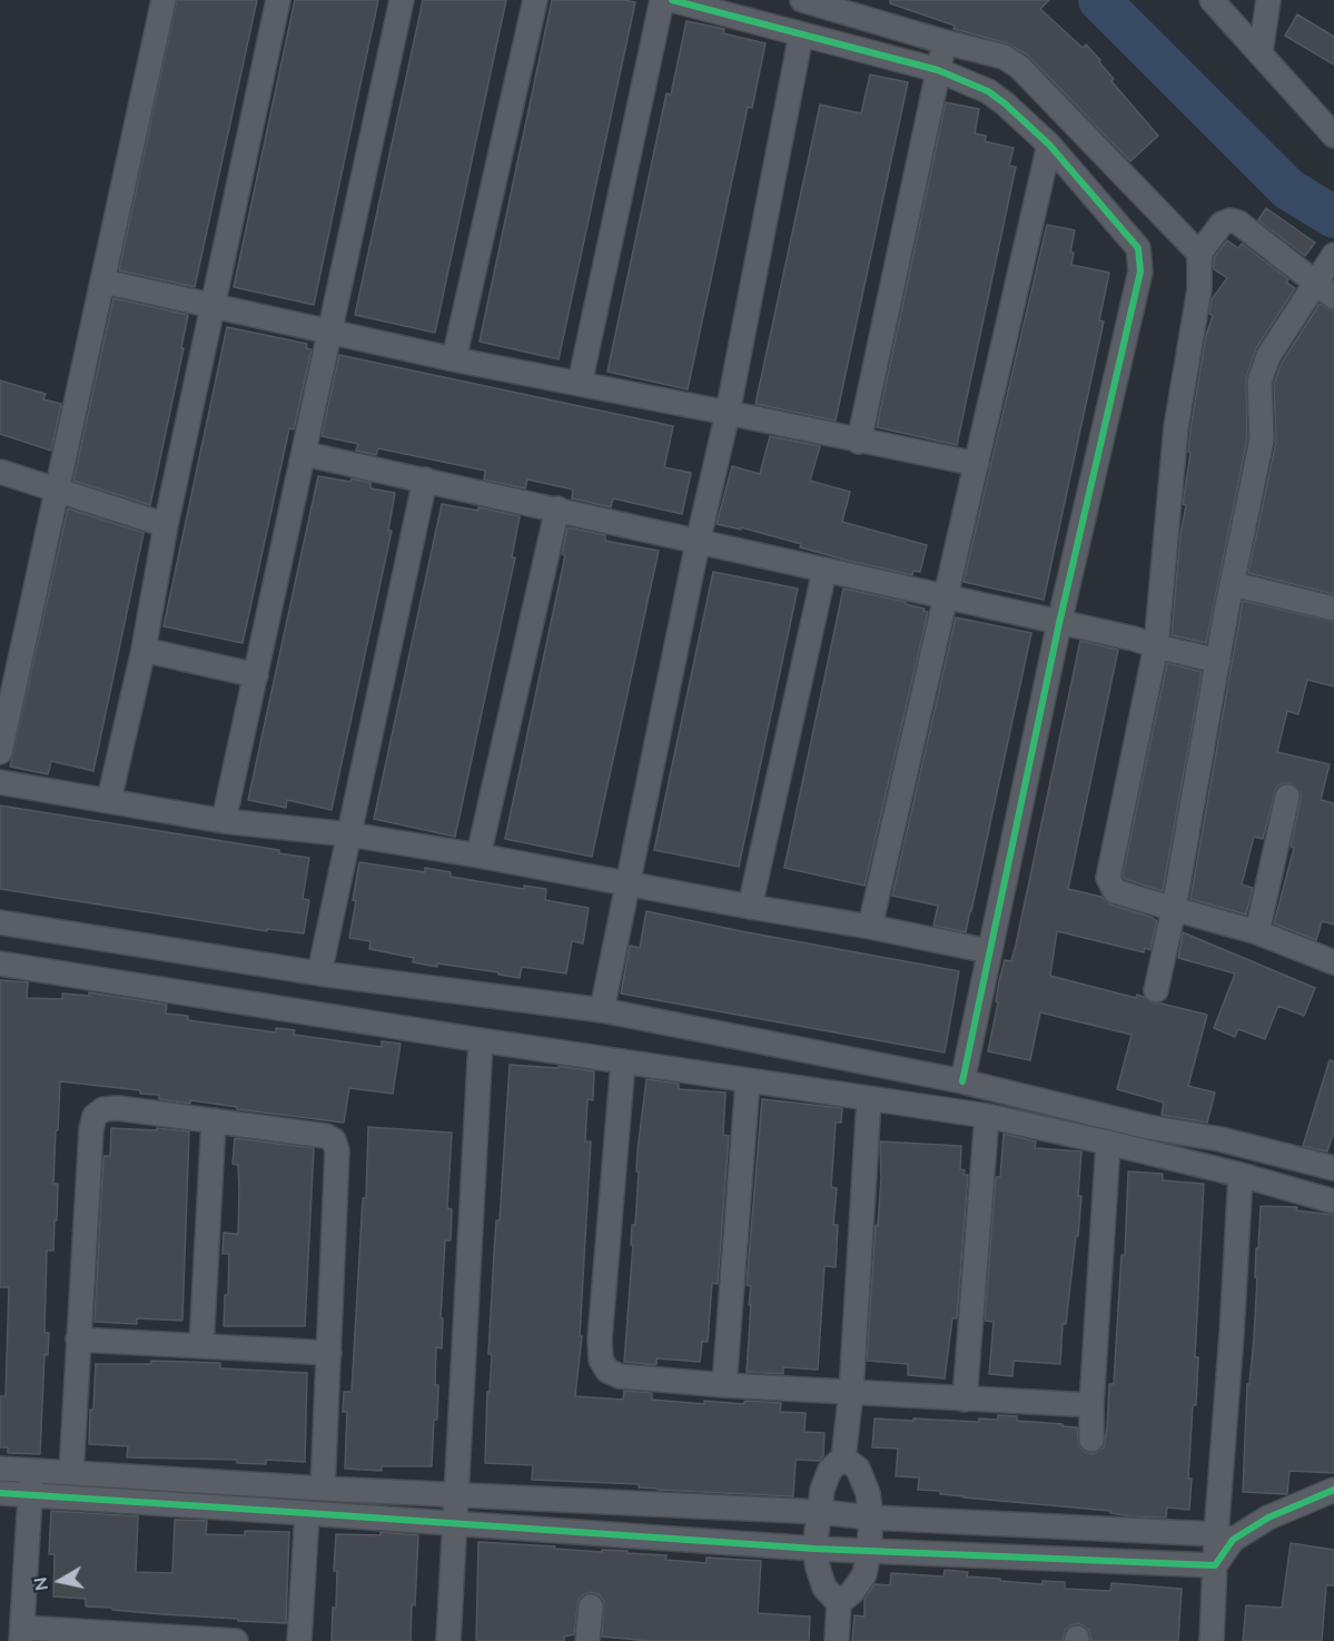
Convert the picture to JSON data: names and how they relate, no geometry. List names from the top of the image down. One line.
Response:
{"north":"left"}
